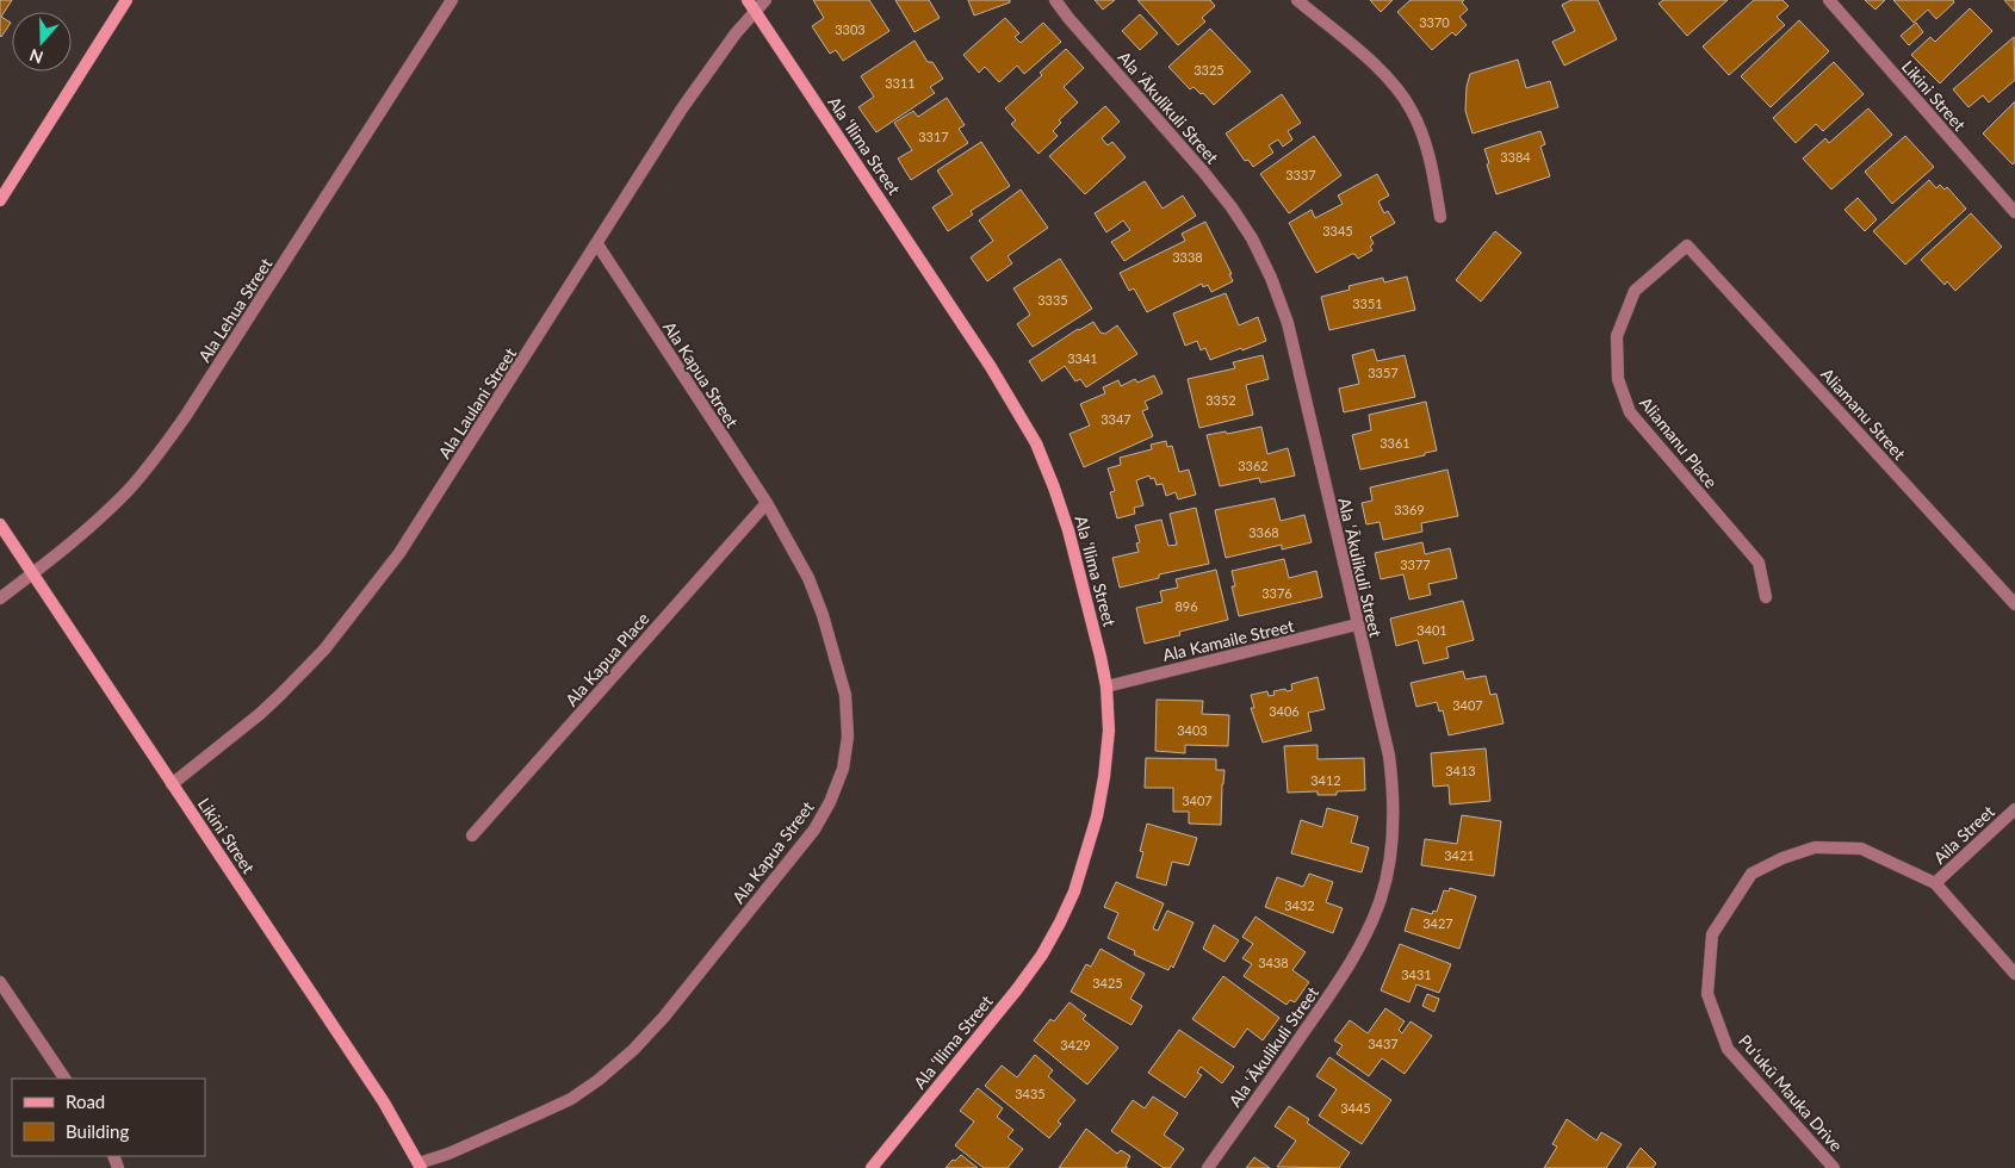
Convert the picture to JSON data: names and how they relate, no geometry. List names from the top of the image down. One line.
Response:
{"streets":{"street":["Likini Street","Ala ʻĀkulikuli Street","Ala ʻIlima Street","Ala Lehua Street","Ala Kapua Street","Ala Laulani Street","Aliamanu Street","Aliamanu Place","Ala Kamaile Street","Ala Kapua Place","Aila Street","Puʻukū Mauka Drive"]},"crossings":[["Likini Street","Ala Lehua Street"],["Likini Street","Ala Kapua Street"],["Likini Street","Ala Laulani Street"],["Ala ʻĀkulikuli Street","Ala Kamaile Street"],["Ala ʻIlima Street","Ala Laulani Street"],["Ala ʻIlima Street","Ala Kamaile Street"],["Ala Kapua Street","Ala Laulani Street"],["Ala Kapua Street","Ala Kapua Place"],["Aliamanu Street","Aliamanu Place"],["Aila Street","Puʻukū Mauka Drive"]],"house_numbers":["3370","3303","3325","3311","3317","3384","3337","3345","3338","3335","3351","3341","3357","3352","3347","3361","3362","3369","3368","3377","3376","896","3401","3407","3406","3403","3413","3412","3407","3421","3432","3427","3438","3431","3425","3437","3429","3435","3445"],"legend":["Road","Building"],"north":"bottom"}
